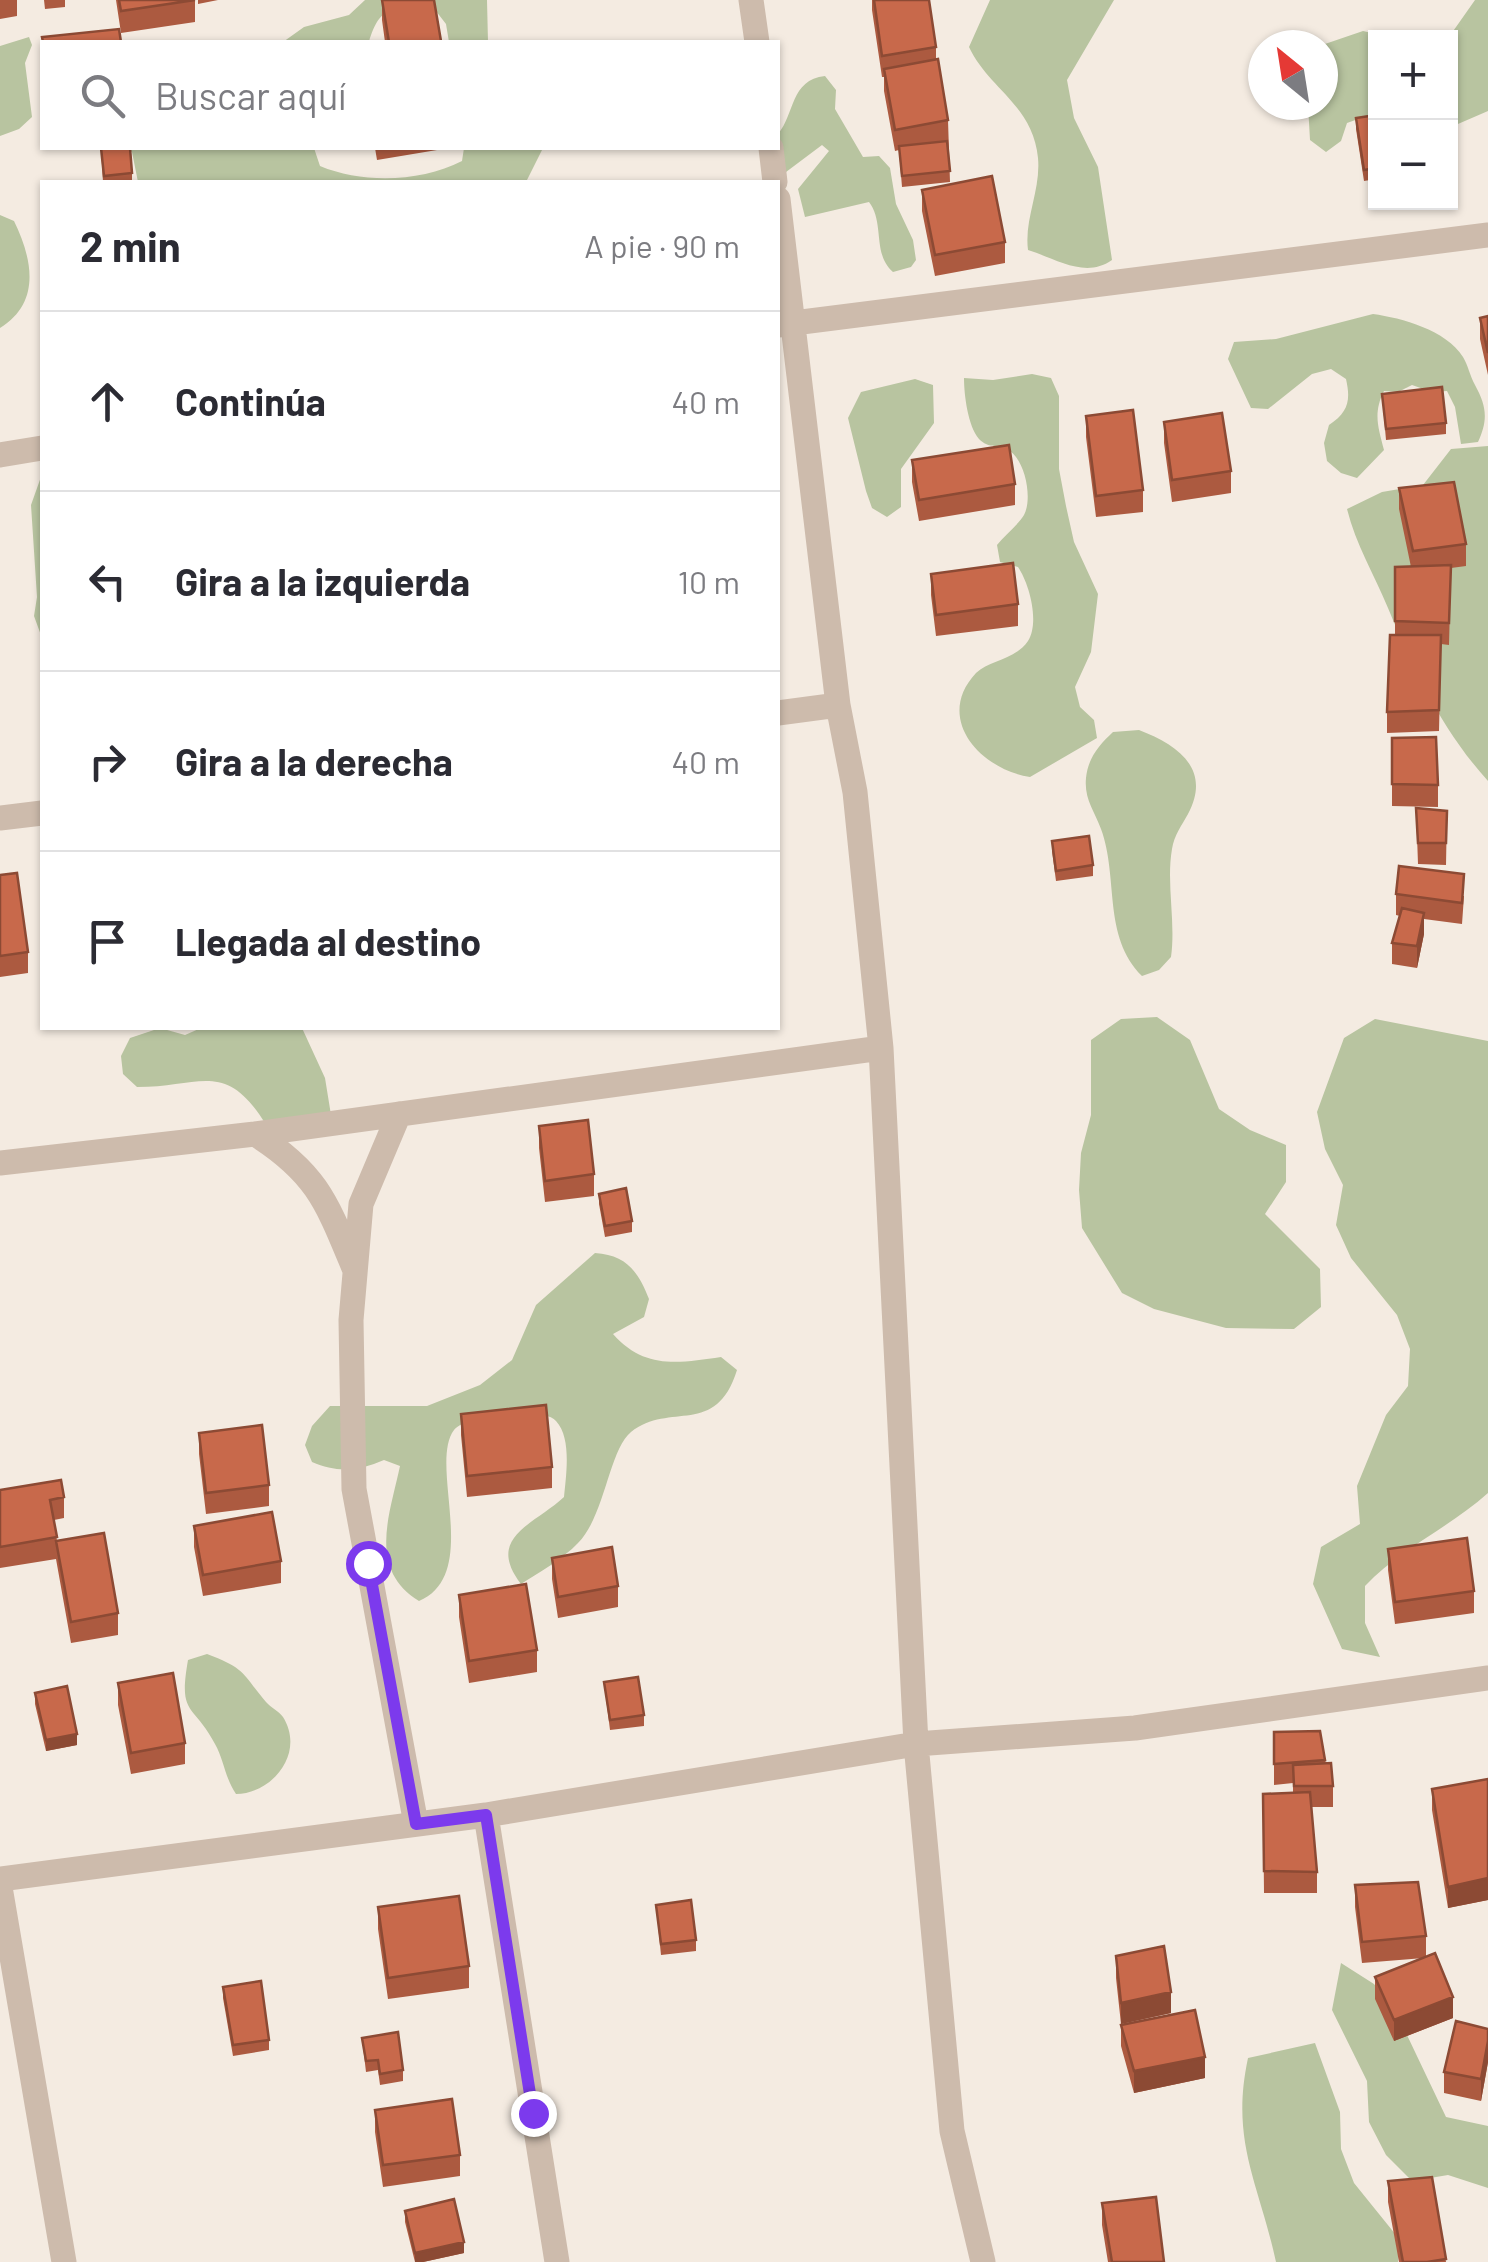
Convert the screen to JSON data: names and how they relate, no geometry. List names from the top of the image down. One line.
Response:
{"north":"top left","page":{"map_buttons":["+","−"],"search":"Buscar aquí","heading":["2 min","A pie · 90 m"],"list":[["Continúa","40 m"],["Gira a la izquierda","10 m"],["Gira a la derecha","40 m"],"Llegada al destino"]}}
